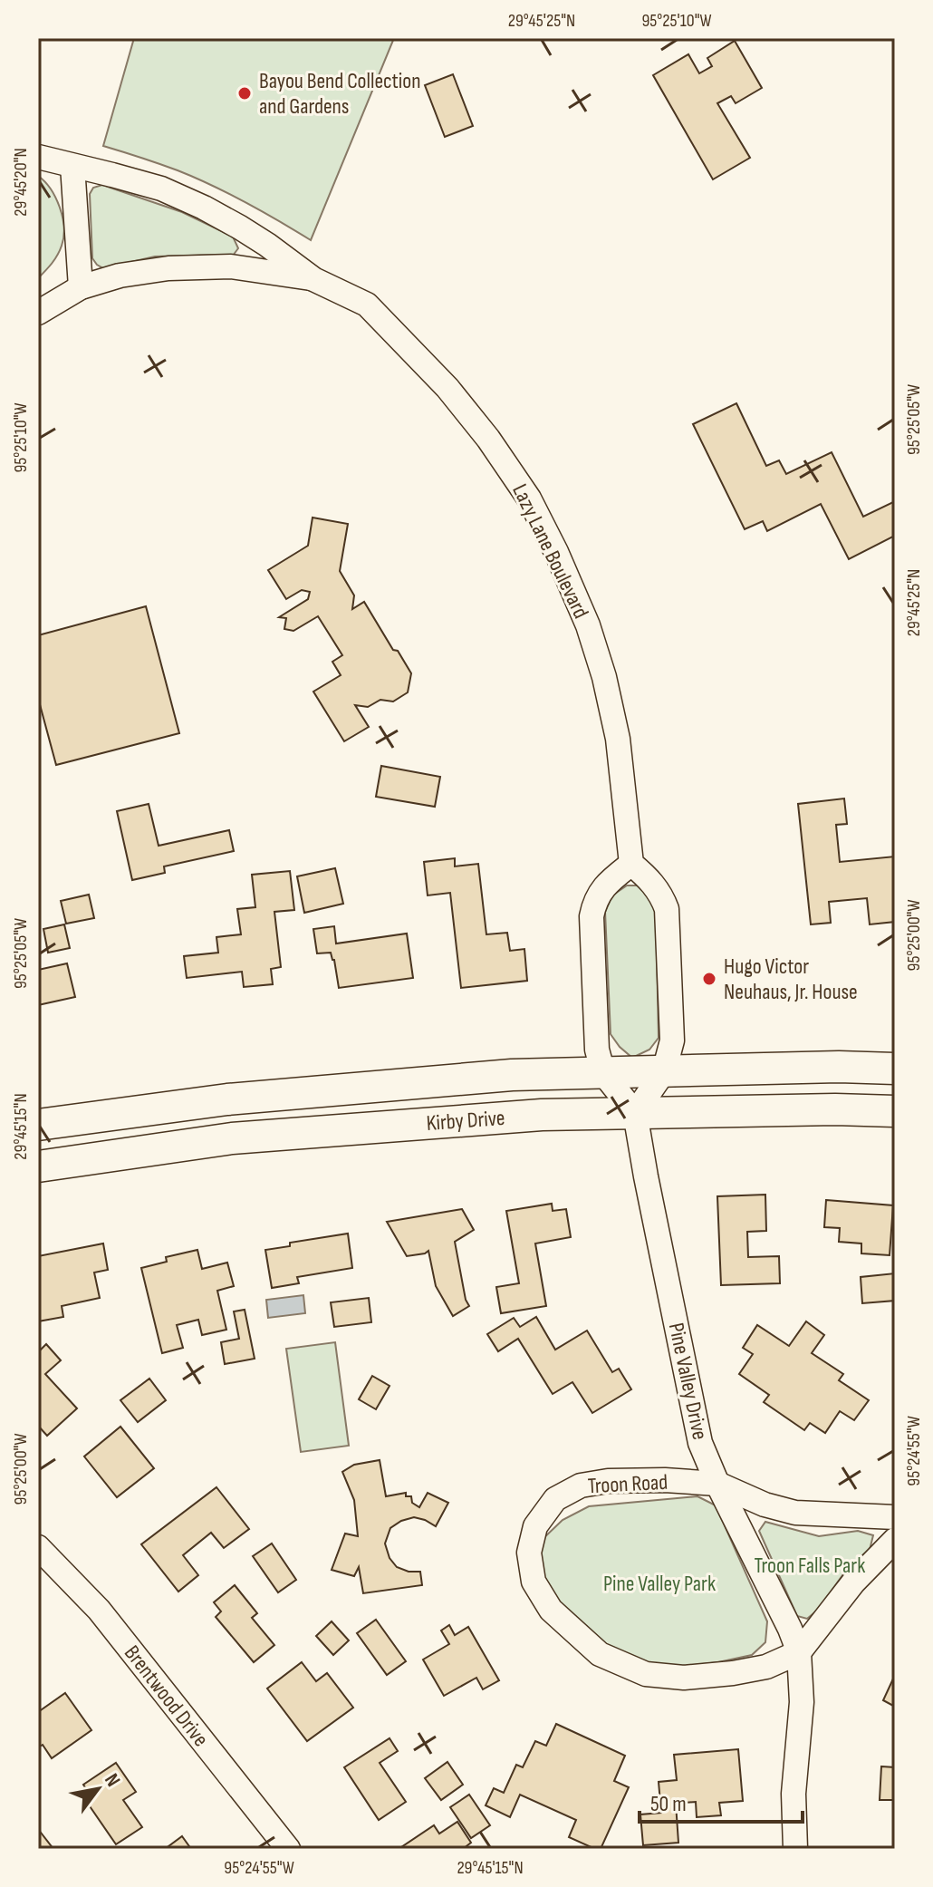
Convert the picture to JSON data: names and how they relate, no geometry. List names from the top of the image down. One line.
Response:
{"streets":{"main road":["Kirby Drive"],"street":["Lazy Lane Boulevard","Pine Valley Drive","Troon Road","Brentwood Drive"]},"crossings":[["Kirby Drive","Pine Valley Drive"],["Pine Valley Drive","Troon Road"]],"parks":["Troon Falls Park","Pine Valley Park"],"places":["Bayou Bend Collection and Gardens","Hugo Victor Neuhaus, Jr. House"],"scale_bar":"50 m","north":"top right","coordinates":["29°45'25\"N","95°25'10\"W","29°45'20\"N","95°25'05\"W","95°25'00\"W","29°45'15\"N","95°24'55\"W"]}
